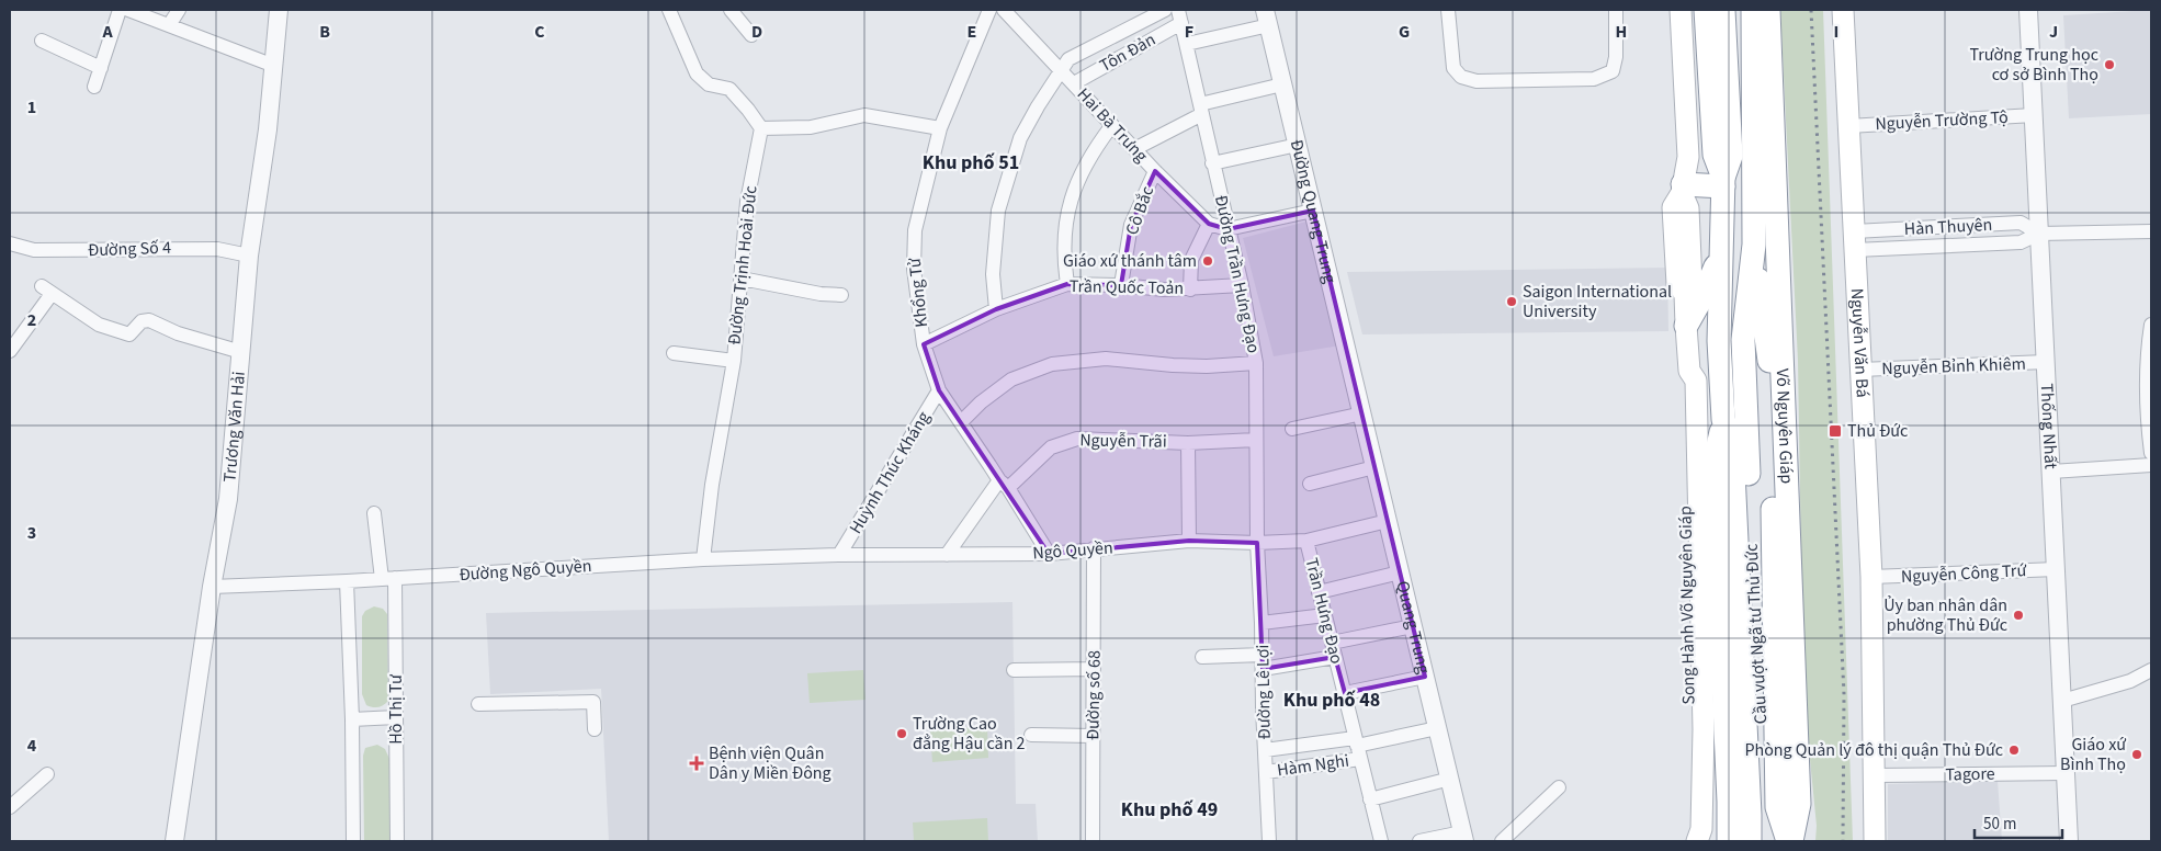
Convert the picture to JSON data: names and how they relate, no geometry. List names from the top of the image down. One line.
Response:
{"streets":{"highway":["Võ Nguyên Giáp","Cầu vượt Ngã tư Thủ Đức"],"main road":["Nguyễn Văn Bá","Song Hành Võ Nguyên Giáp"],"street":["Tôn Đản","Nguyễn Trường Tộ","Hai Bà Trưng","Cô Bắc","Đường Quang Trung","Hàn Thuyên","Đường Số 4","Đường Trịnh Hoài Đức","Đường Trần Hưng Đạo","Trần Quốc Toản","Khổng Tử","Nguyễn Bỉnh Khiêm","Thống Nhất","Trương Văn Hải","Nguyễn Trãi","Huỳnh Thúc Kháng","Ngô Quyền","Đường Ngô Quyền","Nguyễn Công Trứ","Trần Hưng Đạo","Quang Trung","Đường Lê Lợi","Đường số 68","Hồ Thị Tư","Hàm Nghi","Tagore"]},"crossings":[["Tôn Đản","Hai Bà Trưng"],["Tôn Đản","Đường Trần Hưng Đạo"],["Nguyễn Trường Tộ","Nguyễn Văn Bá"],["Nguyễn Trường Tộ","Thống Nhất"],["Hai Bà Trưng","Cô Bắc"],["Hai Bà Trưng","Đường Trần Hưng Đạo"],["Cô Bắc","Trần Quốc Toản"],["Đường Quang Trung","Quang Trung"],["Hàn Thuyên","Nguyễn Văn Bá"],["Hàn Thuyên","Thống Nhất"],["Đường Số 4","Trương Văn Hải"],["Đường Trịnh Hoài Đức","Đường Ngô Quyền"],["Đường Trần Hưng Đạo","Trần Quốc Toản"],["Đường Trần Hưng Đạo","Nguyễn Trãi"],["Đường Trần Hưng Đạo","Ngô Quyền"],["Đường Trần Hưng Đạo","Đường Lê Lợi"],["Trần Quốc Toản","Khổng Tử"],["Khổng Tử","Nguyễn Trãi"],["Khổng Tử","Huỳnh Thúc Kháng"],["Khổng Tử","Ngô Quyền"],["Nguyễn Văn Bá","Nguyễn Bỉnh Khiêm"],["Nguyễn Văn Bá","Nguyễn Công Trứ"],["Nguyễn Văn Bá","Tagore"],["Nguyễn Bỉnh Khiêm","Thống Nhất"],["Võ Nguyên Giáp","Cầu vượt Ngã tư Thủ Đức"],["Thống Nhất","Nguyễn Công Trứ"],["Thống Nhất","Tagore"],["Trương Văn Hải","Đường Ngô Quyền"],["Nguyễn Trãi","Ngô Quyền"],["Huỳnh Thúc Kháng","Ngô Quyền"],["Huỳnh Thúc Kháng","Đường Ngô Quyền"],["Ngô Quyền","Đường Ngô Quyền"],["Ngô Quyền","Trần Hưng Đạo"],["Ngô Quyền","Quang Trung"],["Ngô Quyền","Đường Lê Lợi"],["Ngô Quyền","Đường số 68"],["Đường Ngô Quyền","Hồ Thị Tư"],["Trần Hưng Đạo","Hàm Nghi"],["Đường Lê Lợi","Hàm Nghi"]],"districts":["Khu phố 51","Khu phố 48","Khu phố 49"],"places":{"other":["Trường Trung học cơ sở Bình Thọ","Giáo xứ thánh tâm","Saigon International University","Ủy ban nhân dân phường Thủ Đức","Trường Cao đẳng Hậu cần 2","Phòng Quản lý đô thị quận Thủ Đức","Giáo xứ Bình Thọ"],"transit":["Thủ Đức"],"health":["Bệnh viện Quân Dân y Miền Đông"]},"scale_bar":"50 m","grid":{"columns":["A","B","C","D","E","F","G","H","I","J"],"rows":["1","2","3","4"]}}
